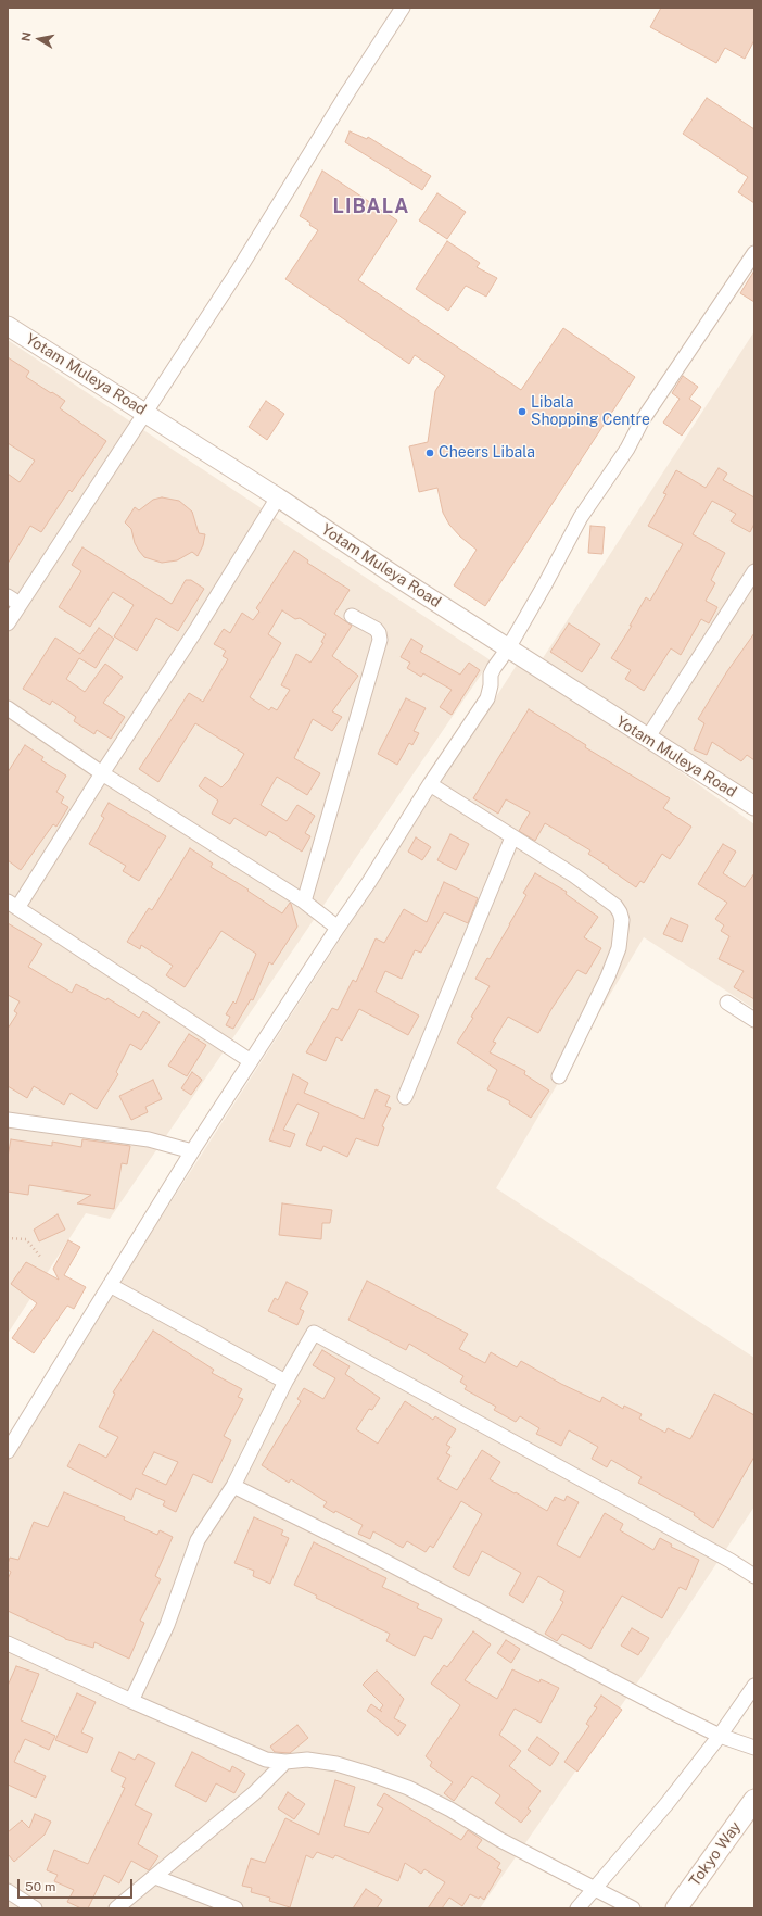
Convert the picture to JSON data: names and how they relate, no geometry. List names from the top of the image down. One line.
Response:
{"streets":{"main road":["Tokyo Way"],"street":["Yotam Muleya Road"]},"districts":["LIBALA"],"places":["Libala Shopping Centre","Cheers Libala"],"scale_bar":"50 m","north":"left"}
